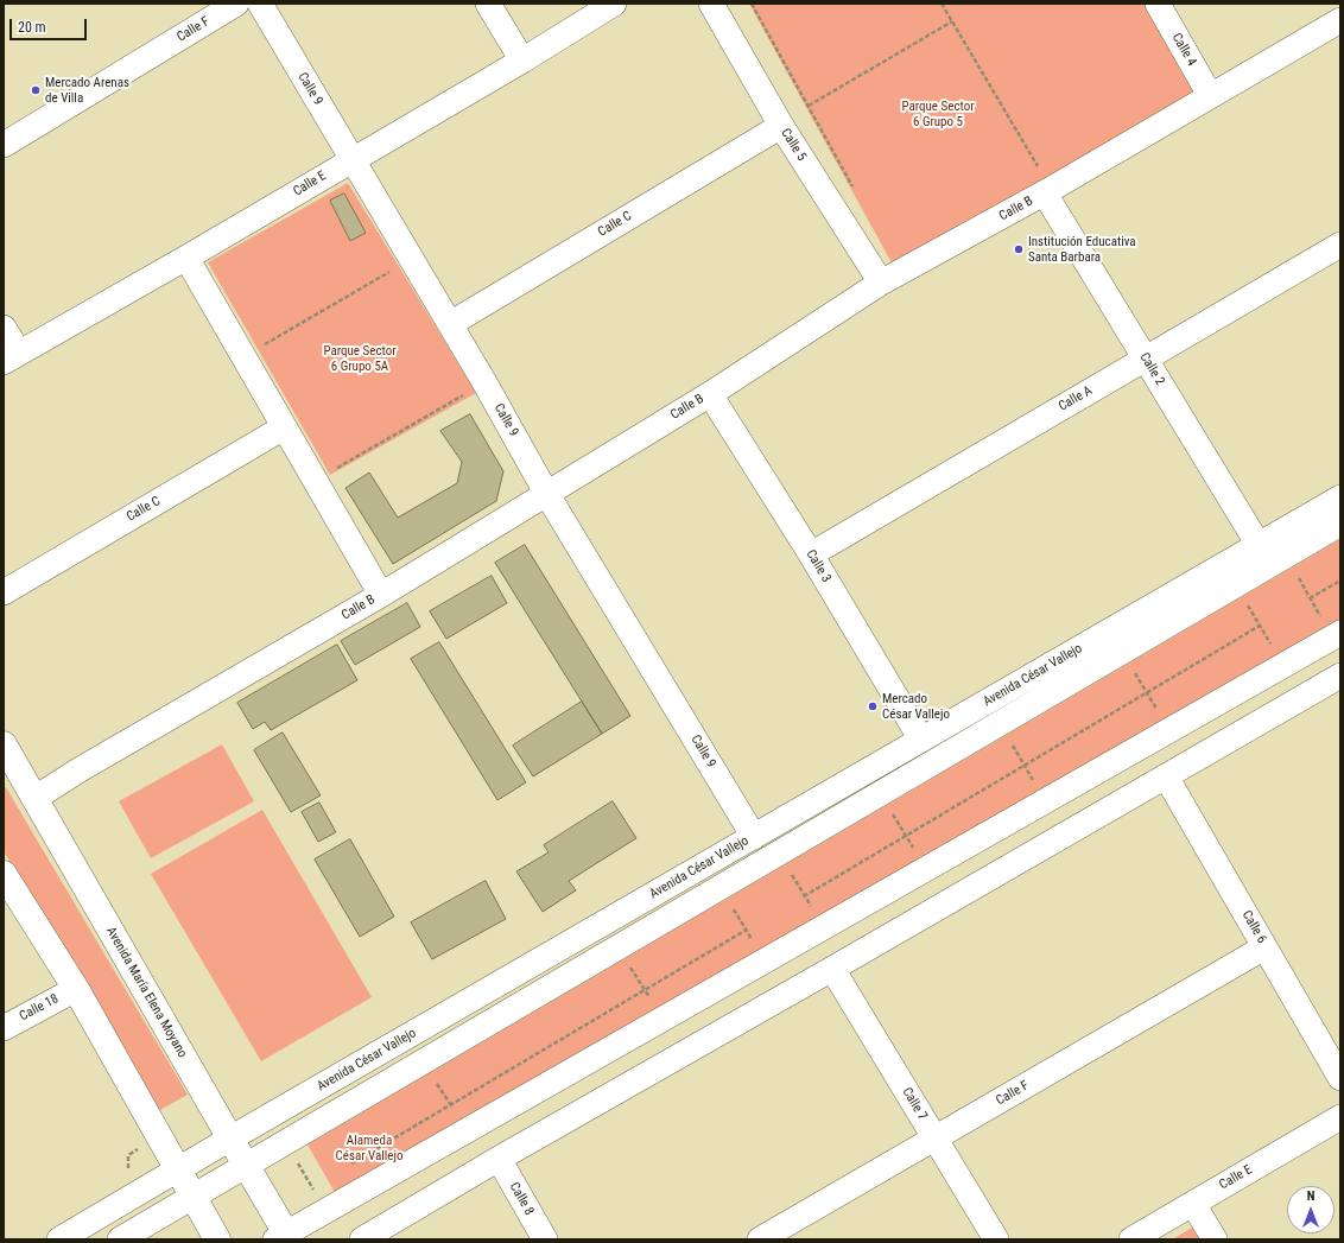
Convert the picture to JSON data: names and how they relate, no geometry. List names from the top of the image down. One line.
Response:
{"streets":{"street":["Calle F","Calle 4","Calle 9","Calle 5","Calle E","Calle B","Calle C","Calle 2","Calle A","Calle 3","Avenida César Vallejo","Calle 6","Avenida María Elena Moyano","Calle 18","Calle 7","Calle 8"]},"crossings":[["Calle F","Calle 6"],["Calle F","Calle 7"],["Calle 4","Calle B"],["Calle 9","Calle E"],["Calle 9","Calle B"],["Calle 9","Calle C"],["Calle 9","Avenida César Vallejo"],["Calle 5","Calle B"],["Calle 5","Calle C"],["Calle B","Calle 2"],["Calle B","Calle 3"],["Calle B","Avenida María Elena Moyano"],["Calle 2","Calle A"],["Calle 2","Avenida César Vallejo"],["Calle A","Calle 3"],["Calle 3","Avenida César Vallejo"],["Avenida César Vallejo","Avenida María Elena Moyano"]],"parks":["Parque Sector 6 Grupo 5","Parque Sector 6 Grupo 5A","Alameda César Vallejo"],"places":["Mercado Arenas de Villa","Institución Educativa Santa Barbara","Mercado César Vallejo"],"scale_bar":"20 m","north":"top"}
